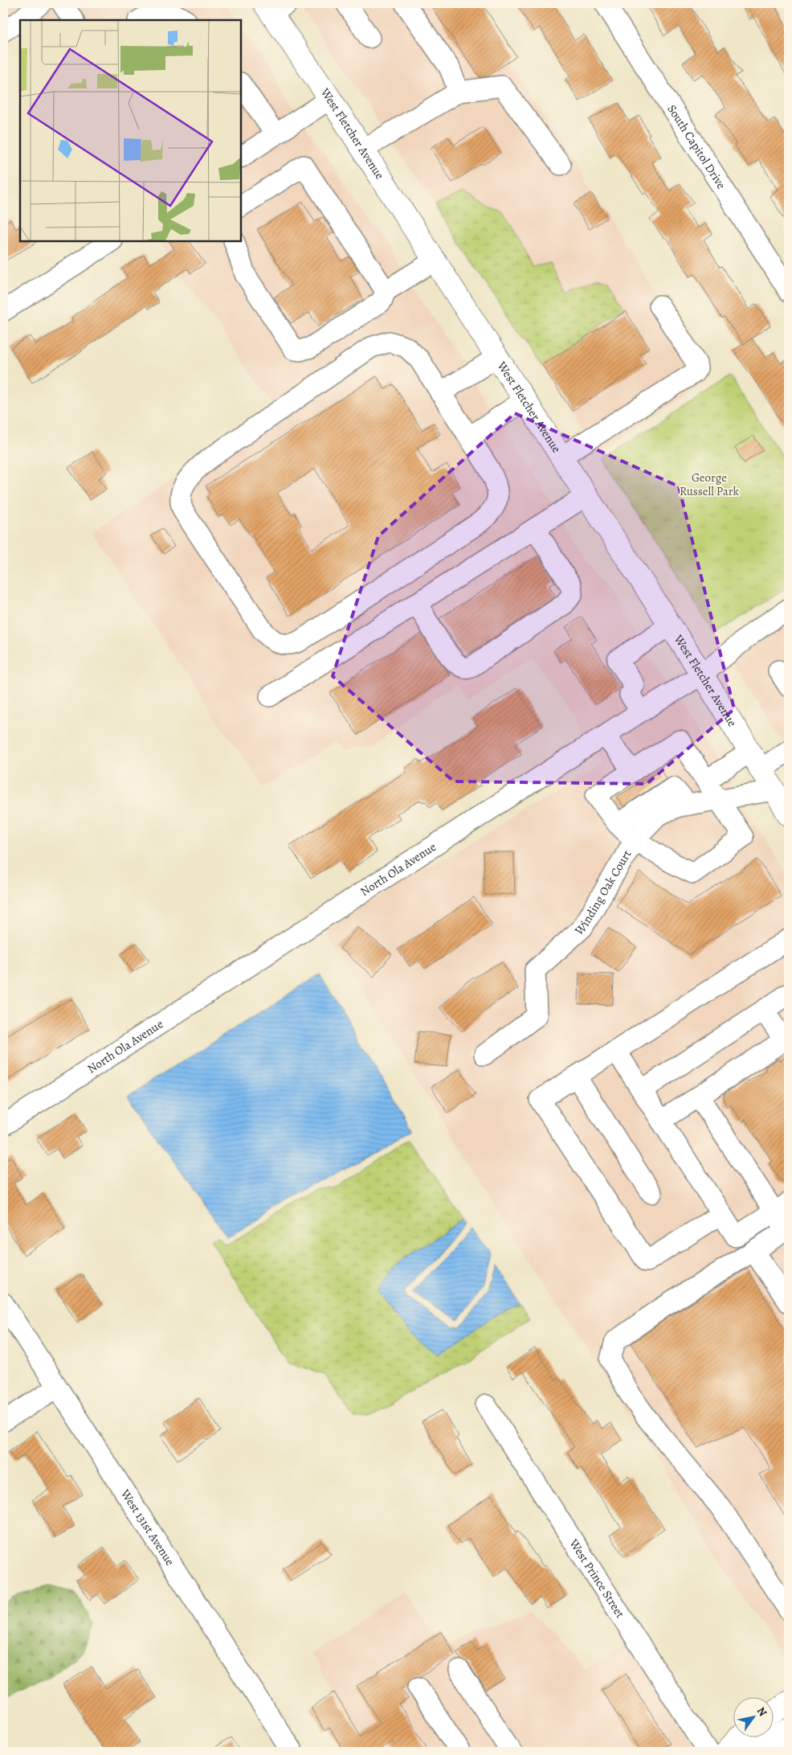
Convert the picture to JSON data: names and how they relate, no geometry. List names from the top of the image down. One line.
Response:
{"streets":{"main road":["West Fletcher Avenue"],"street":["South Capitol Drive","North Ola Avenue","Winding Oak Court","West 131st Avenue","West Prince Street"]},"crossings":[["West Fletcher Avenue","North Ola Avenue"],["West Fletcher Avenue","Winding Oak Court"]],"parks":["George Russell Park"],"north":"top right"}
